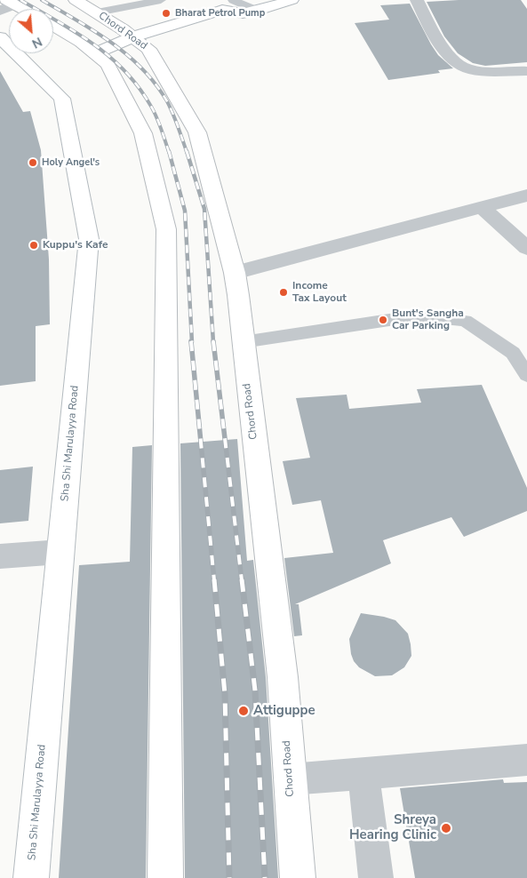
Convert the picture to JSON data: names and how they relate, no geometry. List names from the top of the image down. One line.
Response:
{"streets":{"main road":["Chord Road","Sha Shi Marulayya Road"]},"places":["Bharat Petrol Pump","Holy Angel's","Kuppu's Kafe","Income Tax Layout","Bunt's Sangha Car Parking","Attiguppe","Shreya Hearing Clinic"],"north":"bottom right"}
